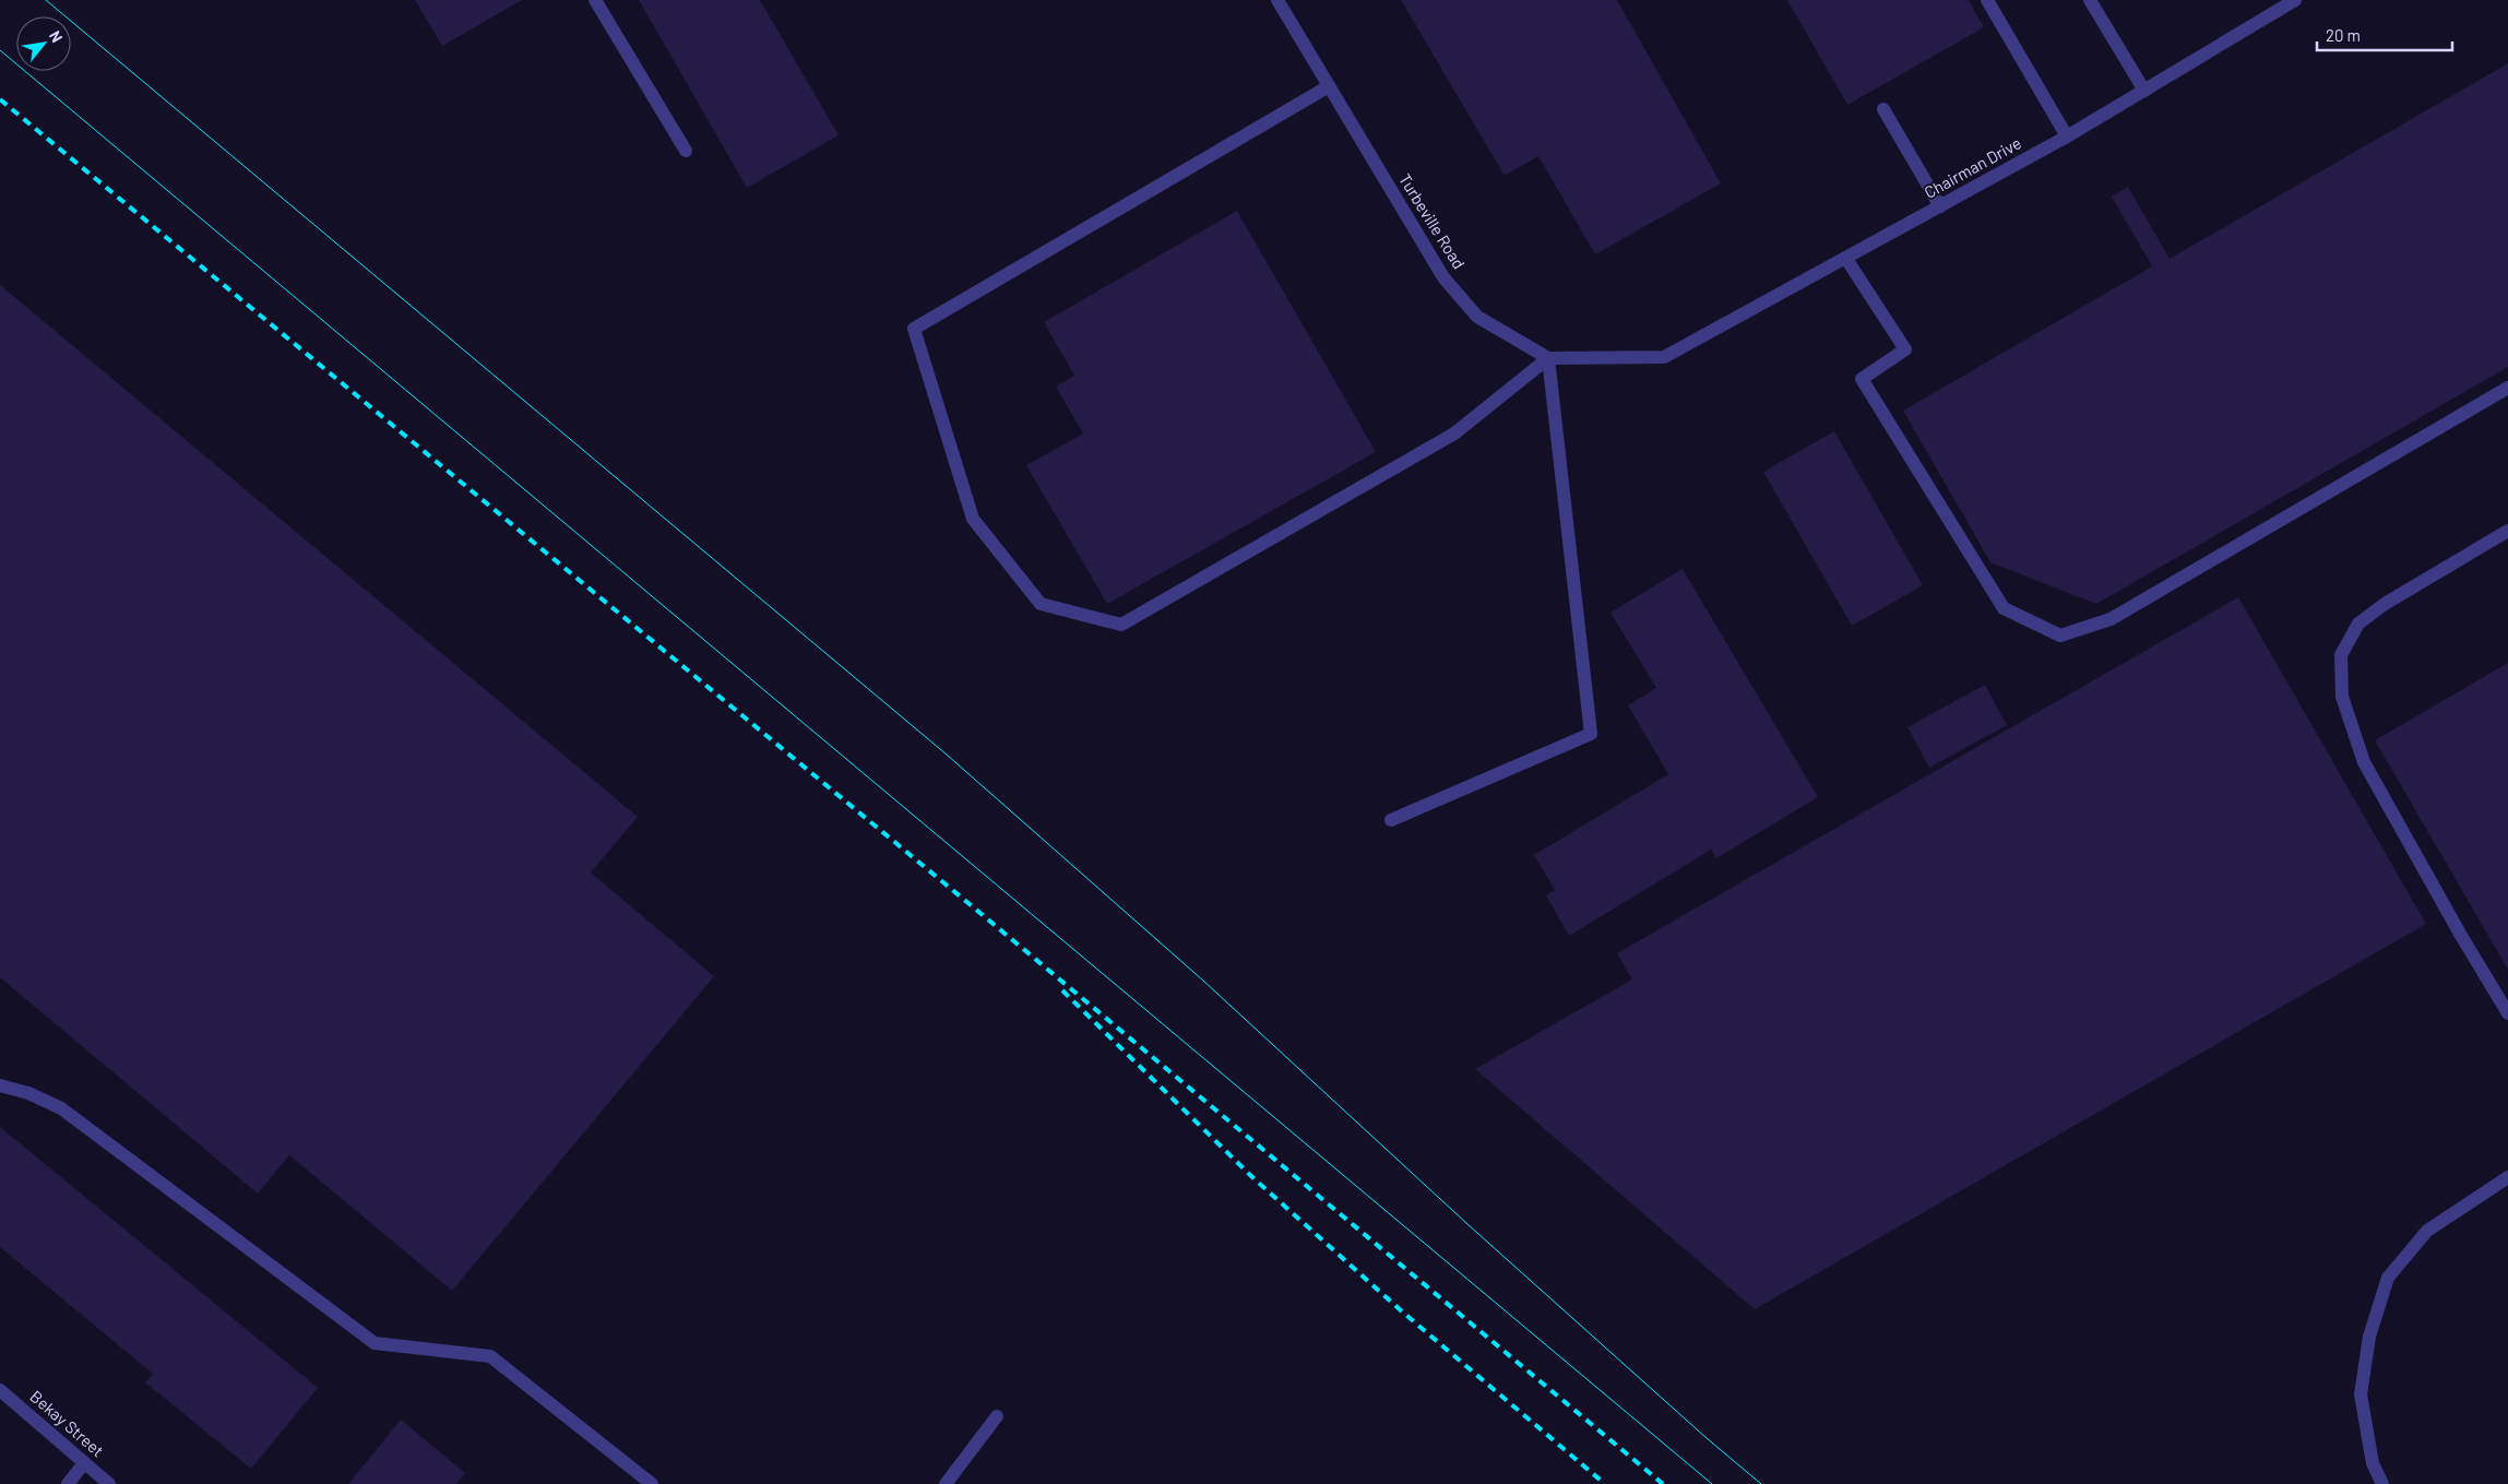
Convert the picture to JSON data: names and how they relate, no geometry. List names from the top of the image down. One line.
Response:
{"streets":{"street":["Chairman Drive","Turbeville Road","Bekay Street"]},"crossings":[["Chairman Drive","Turbeville Road"]],"scale_bar":"20 m","north":"top right"}
